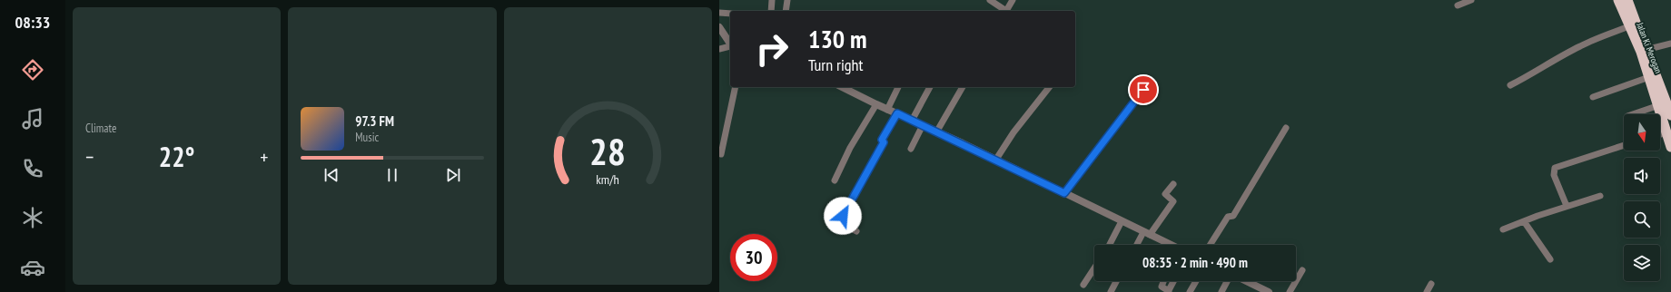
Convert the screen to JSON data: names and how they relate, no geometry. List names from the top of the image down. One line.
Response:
{"streets":{"highway":["Jalan Ki Merogan"]},"north":"bottom","page":{"tabs":"08:33","tile":"Climate","turn":["130 m","Turn right"],"song":["97.3 FM","Music"],"heat":["−","22°","+"],"limit":"30","trip":"08:35 · 2 min · 490 m","gauge":["28","km/h"]}}
